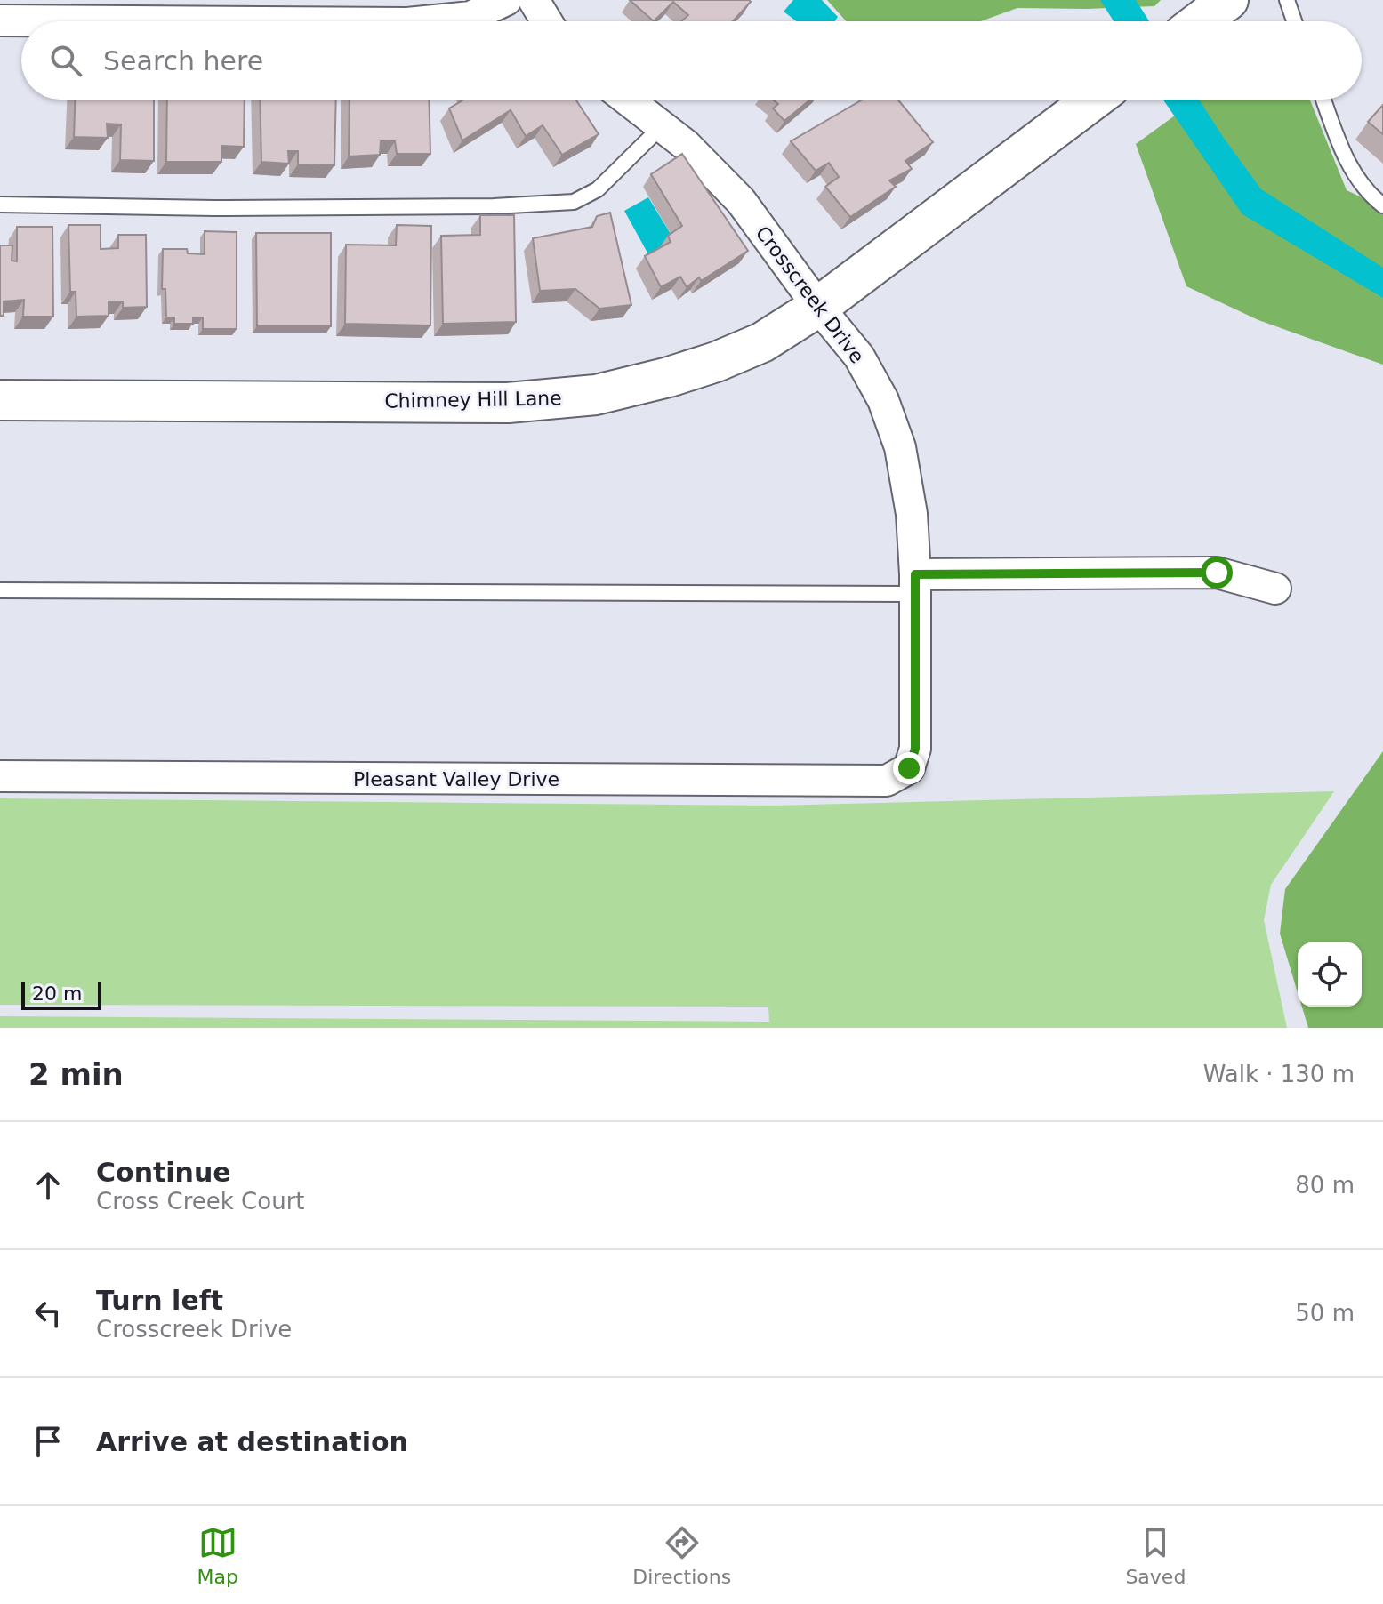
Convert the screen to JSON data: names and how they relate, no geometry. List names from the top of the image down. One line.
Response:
{"streets":{"street":["Crosscreek Drive","Chimney Hill Lane","Pleasant Valley Drive"]},"crossings":[["Crosscreek Drive","Chimney Hill Lane"],["Crosscreek Drive","Pleasant Valley Drive"]],"scale_bar":"20 m","page":{"search":"Search here","scale":"20 m","heading":["2 min","Walk · 130 m"],"list":[["Continue","Cross Creek Court","80 m"],["Turn left","Crosscreek Drive","50 m"],"Arrive at destination"],"nav":["Map","Directions","Saved"]}}
